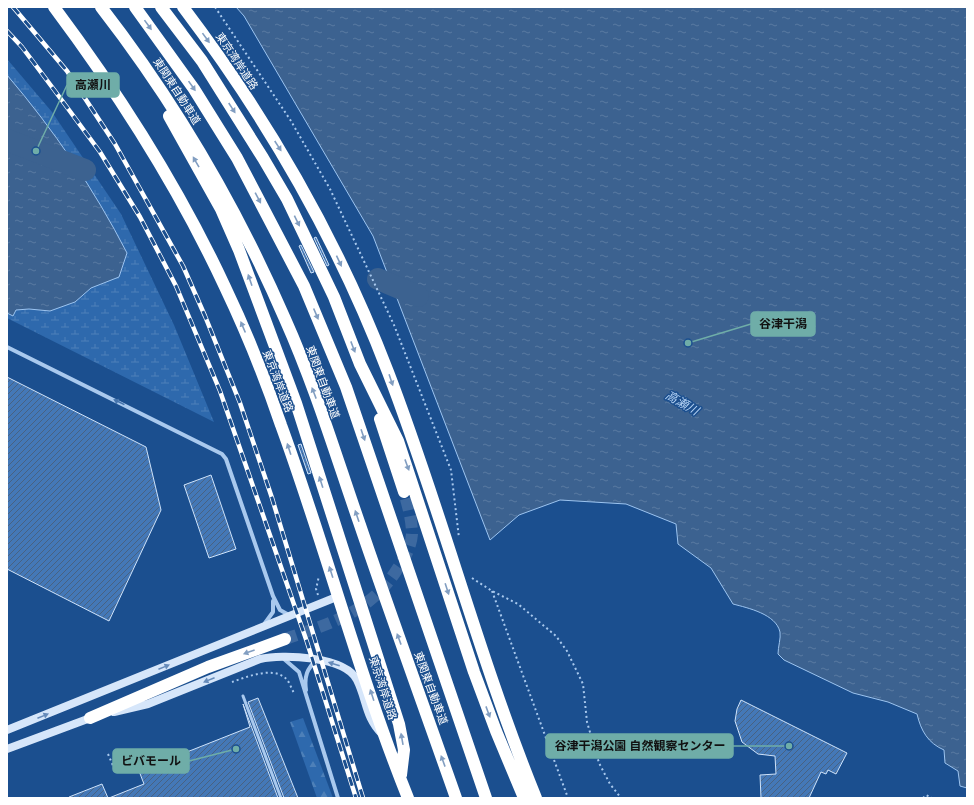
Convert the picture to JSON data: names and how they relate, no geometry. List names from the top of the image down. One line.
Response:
{"streets":{"highway":["東京湾岸道路","東関東自動車道"]},"water":["高瀬川"],"places":["高瀬川","谷津干潟","谷津干潟公園 自然観察センター","ビバモール"]}
